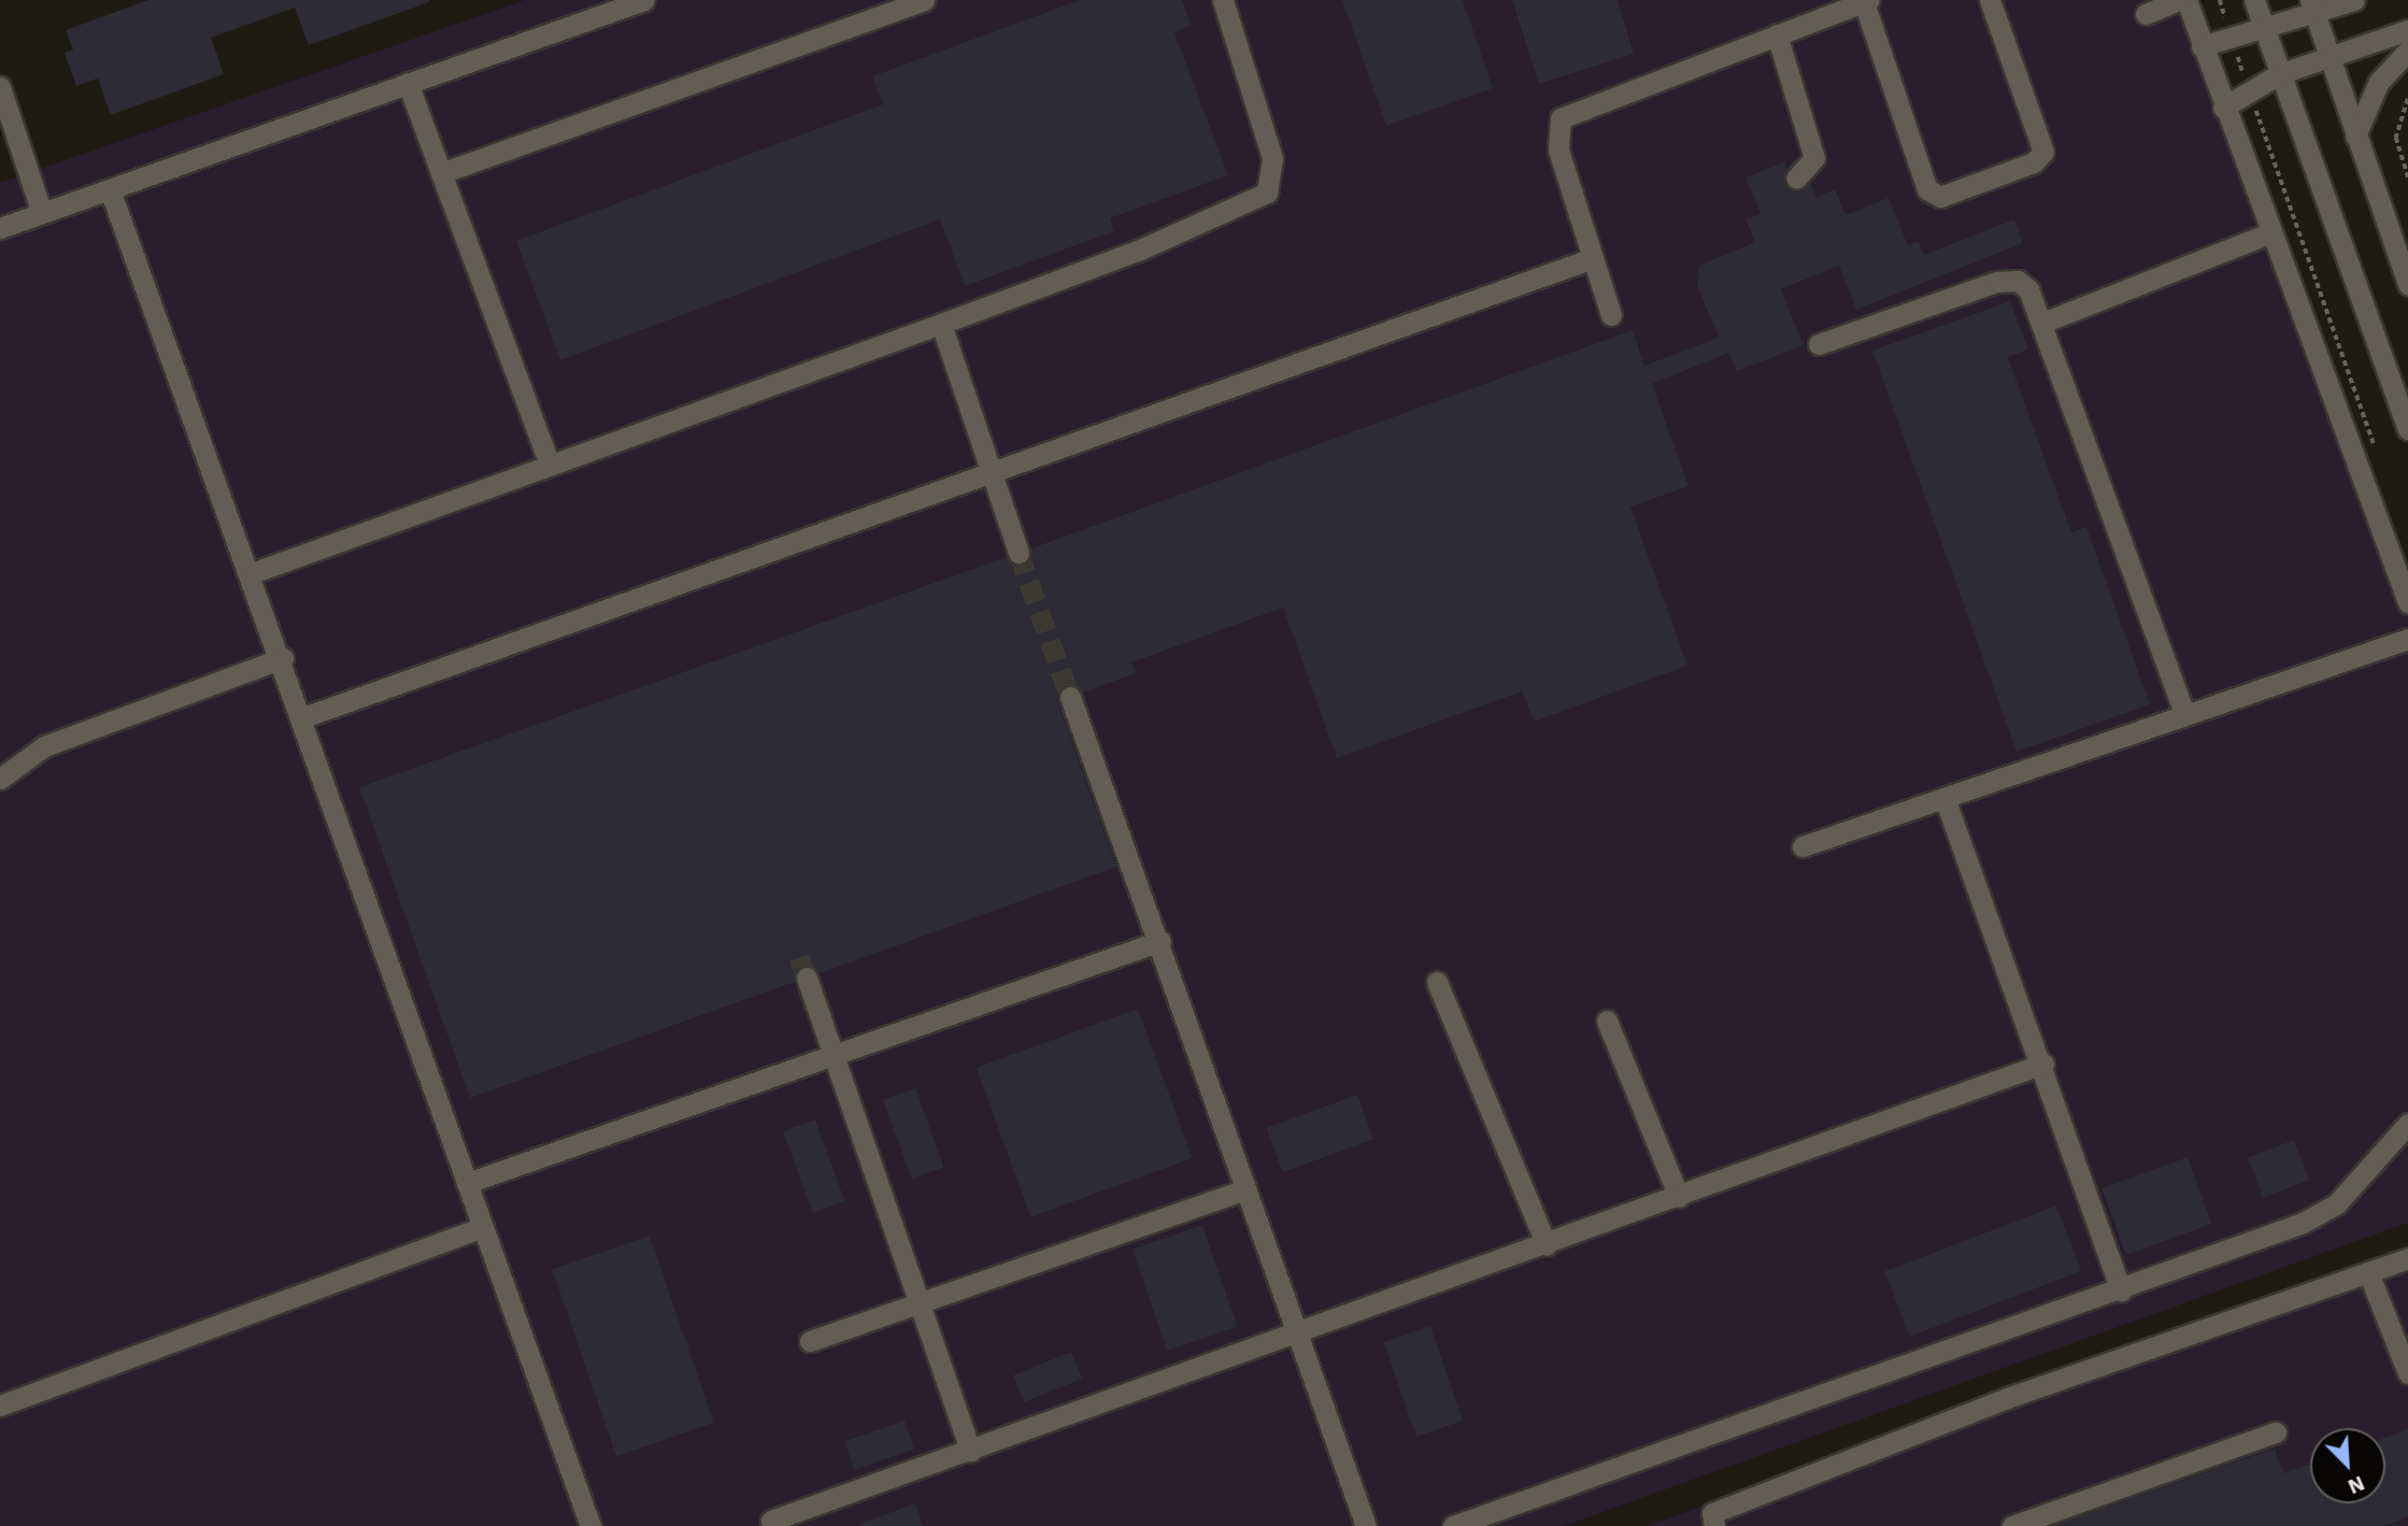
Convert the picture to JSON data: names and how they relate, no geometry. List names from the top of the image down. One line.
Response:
{"north":"bottom right"}
